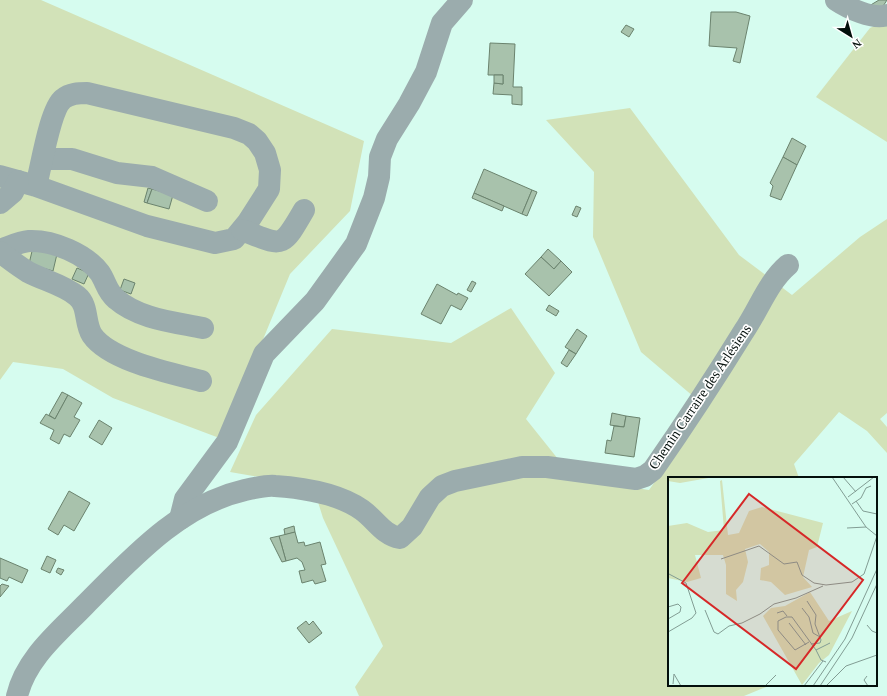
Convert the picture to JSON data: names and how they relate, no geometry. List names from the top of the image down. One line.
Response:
{"streets":{"street":["Chemin Carraire des Arlésiens"]},"north":"bottom right"}
